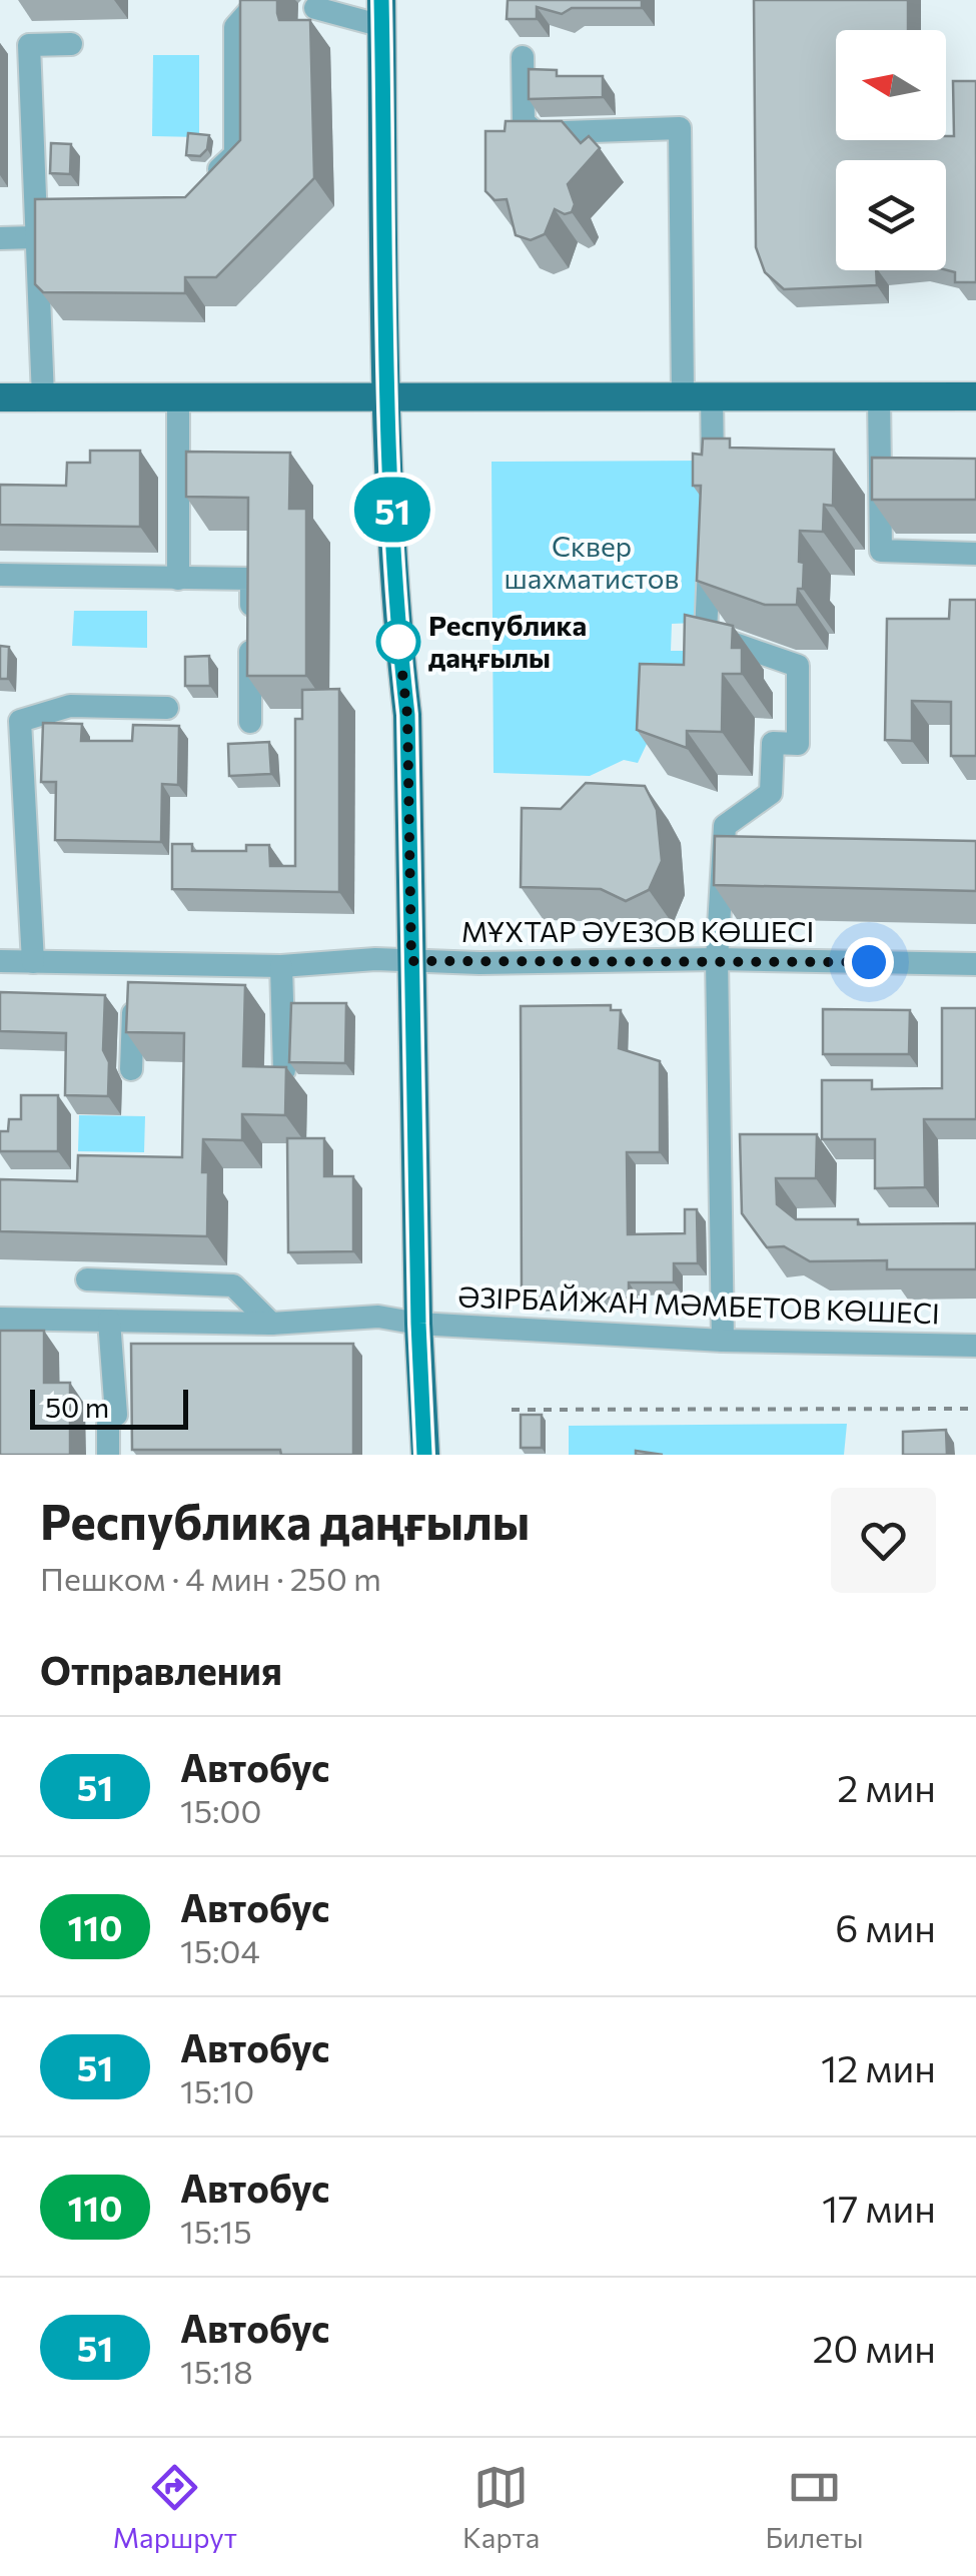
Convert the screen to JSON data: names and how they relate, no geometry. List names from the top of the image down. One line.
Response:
{"streets":{"street":["МҰХТАР ӘУЕЗОВ КӨШЕСІ","ӘЗІРБАЙЖАН МӘМБЕТОВ КӨШЕСІ"]},"parks":["Сквер шахматистов"],"places":["Республика даңғылы"],"lines":["bus line 51"],"scale_bar":"50 m","north":"left","page":{"on_map":"51","scale":"50 m","heading":[["Республика даңғылы","Пешком · 4 мин · 250 m"],"Отправления"],"list":[{"mark":"51","name":"Автобус","note":"15:00","value":"2 мин"},{"mark":"110","name":"Автобус","note":"15:04","value":"6 мин"},{"mark":"51","name":"Автобус","note":"15:10","value":"12 мин"},{"mark":"110","name":"Автобус","note":"15:15","value":"17 мин"},{"mark":"51","name":"Автобус","note":"15:18","value":"20 мин"}],"tabs":["Маршрут","Карта","Билеты"]}}
